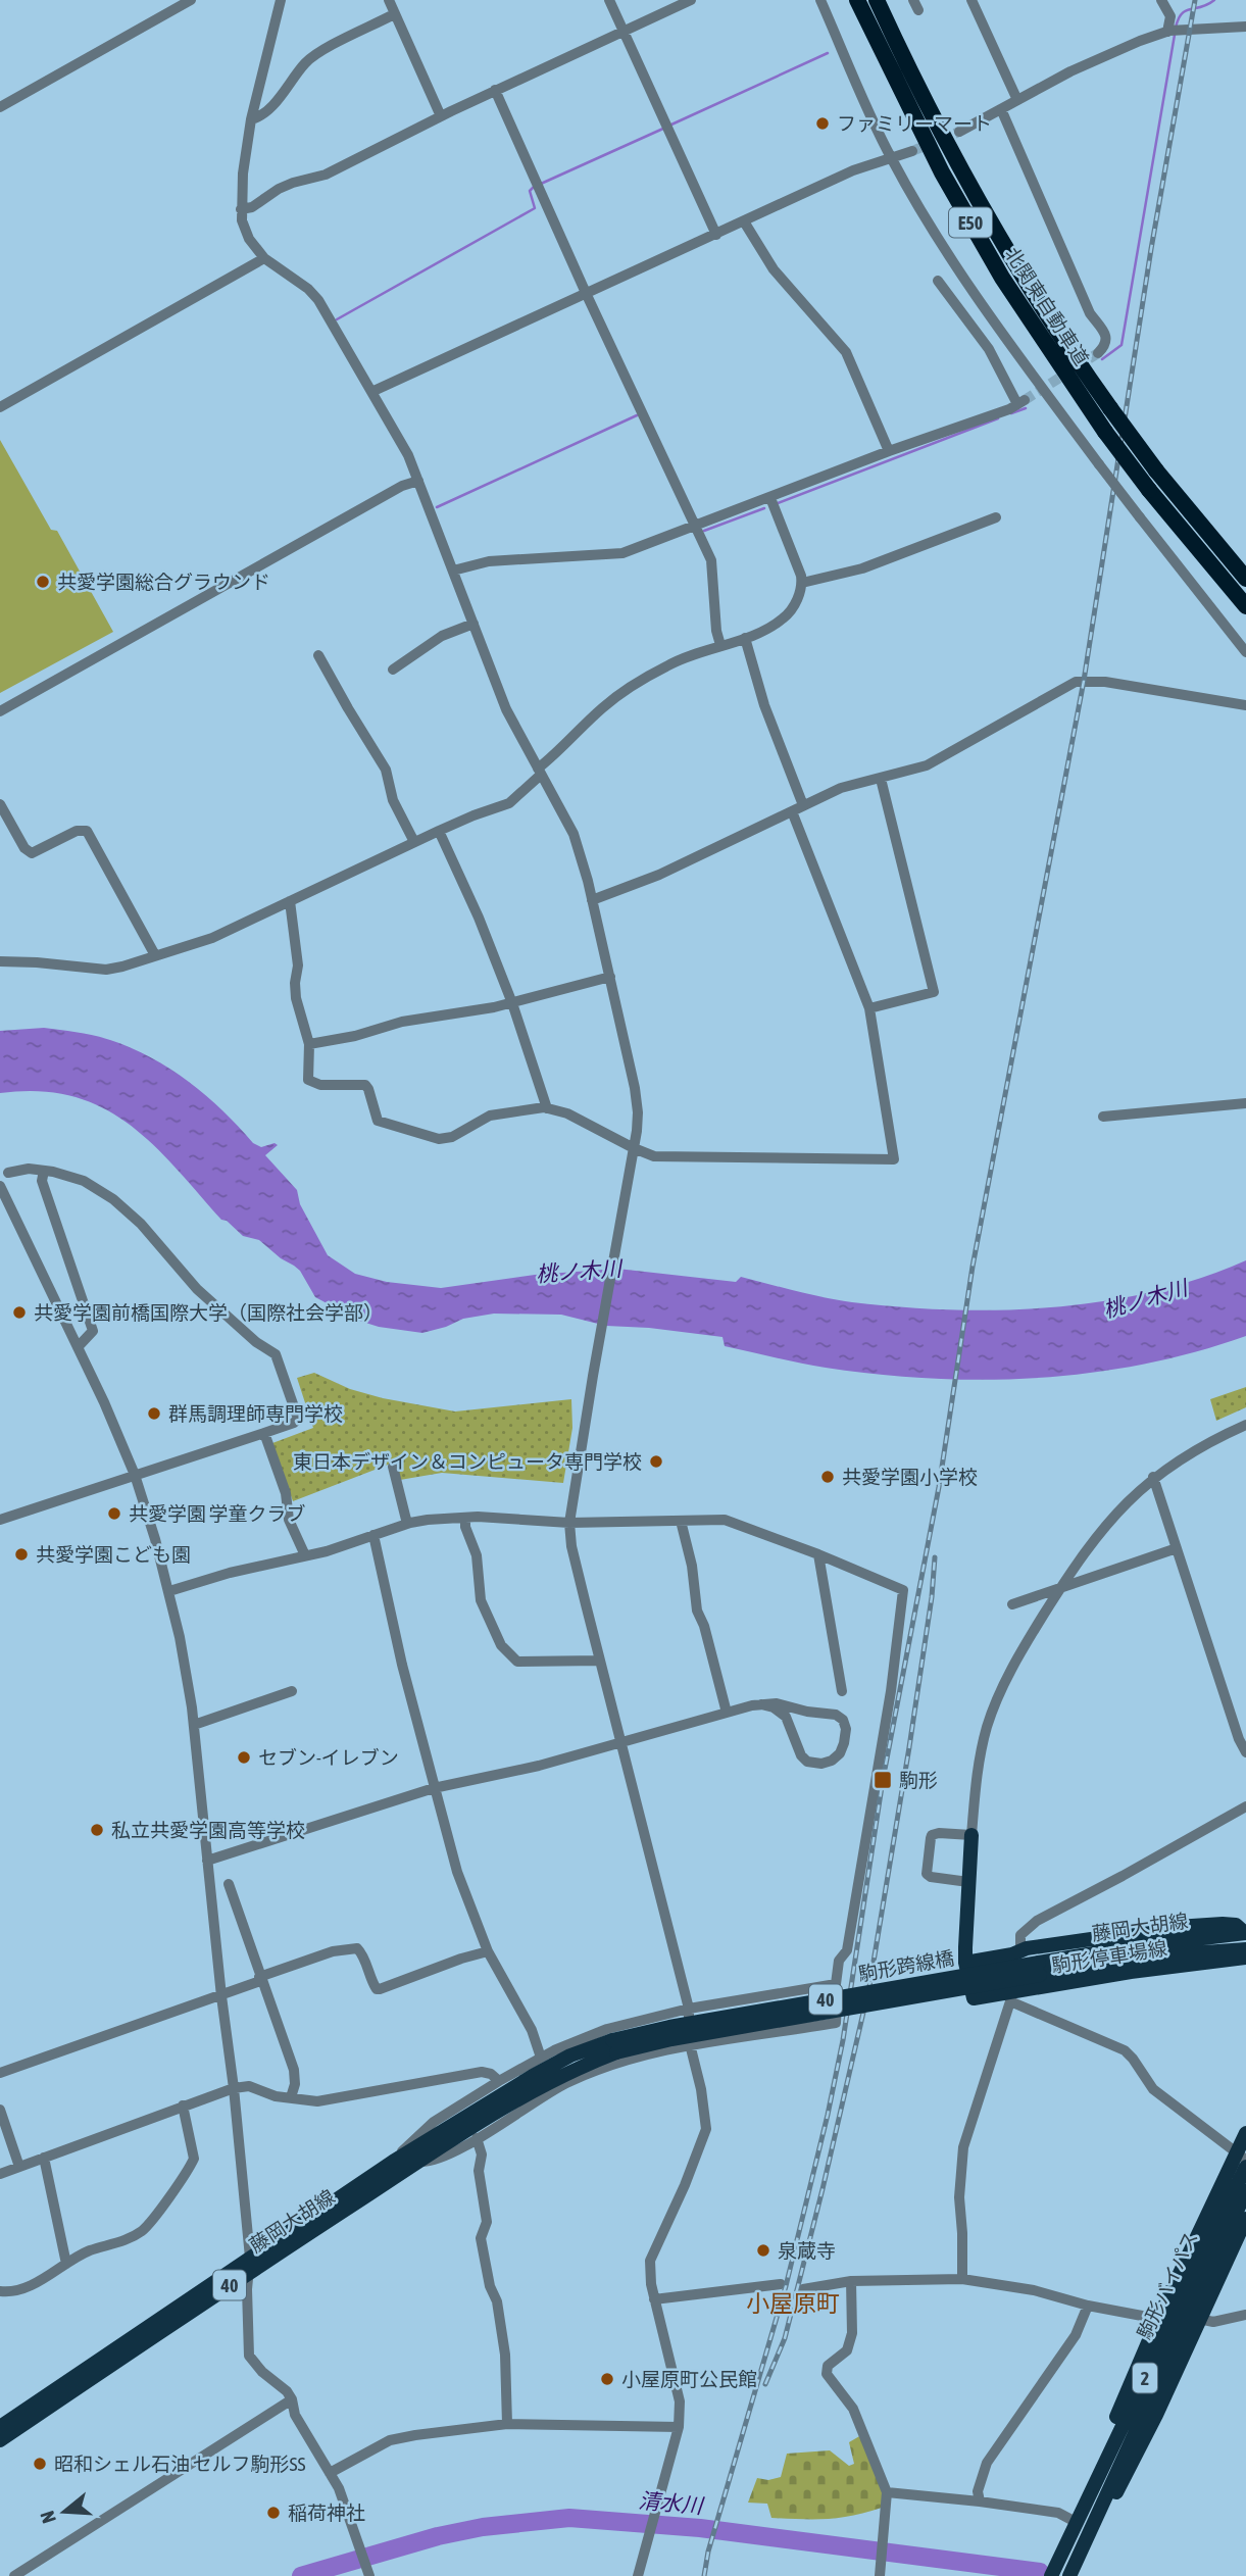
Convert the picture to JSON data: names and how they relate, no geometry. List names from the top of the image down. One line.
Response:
{"streets":{"highway":["E50","北関東自動車道"],"main road":["藤岡大胡線","駒形停車場線","駒形跨線橋","40","駒形バイパス","2"]},"crossings":[["藤岡大胡線","駒形停車場線"],["藤岡大胡線","駒形跨線橋"],["駒形バイパス","2"]],"districts":["小屋原町"],"water":["桃ノ木川","清水川"],"places":{"other":["ファミリーマート","共愛学園総合グラウンド","共愛学園前橋国際大学（国際社会学部）","群馬調理師専門学校","東日本デザイン＆コンピュータ専門学校","共愛学園小学校","共愛学園 学童クラブ","共愛学園こども園","セブン-イレブン","私立共愛学園高等学校","泉蔵寺","小屋原町公民館","昭和シェル石油 セルフ駒形SS","稲荷神社"],"transit":["駒形"]},"north":"left"}
